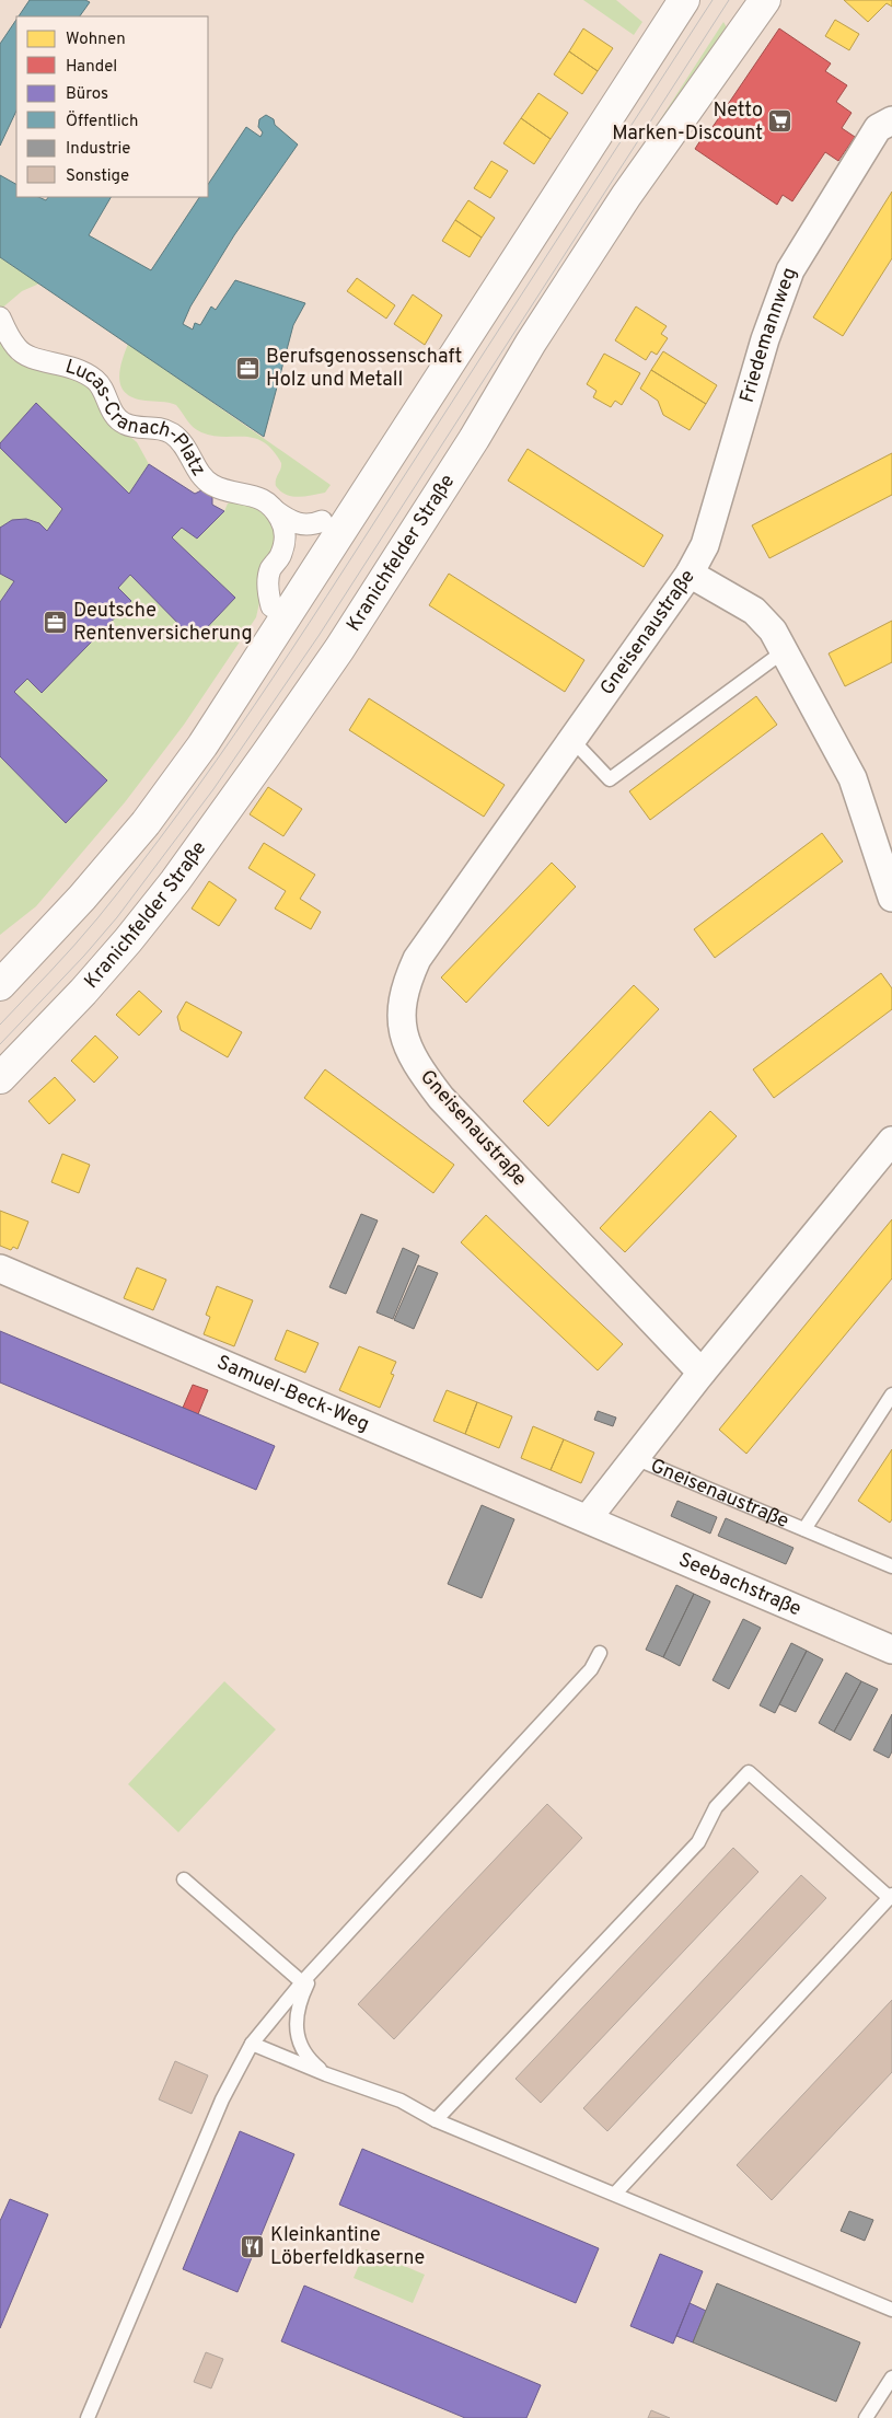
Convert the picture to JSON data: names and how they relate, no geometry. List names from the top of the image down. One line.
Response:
{"streets":{"main road":["Kranichfelder Straße"],"street":["Friedemannweg","Lucas-Cranach-Platz","Gneisenaustraße","Samuel-Beck-Weg","Seebachstraße"]},"crossings":[["Friedemannweg","Gneisenaustraße"],["Gneisenaustraße","Samuel-Beck-Weg"],["Gneisenaustraße","Seebachstraße"],["Samuel-Beck-Weg","Seebachstraße"]],"places":{"supermarket":["Netto Marken-Discount"],"office":["Berufsgenossenschaft Holz und Metall","Deutsche Rentenversicherung"],"restaurant":["Kleinkantine Löberfeldkaserne"]},"legend":["Wohnen","Handel","Büros","Öffentlich","Industrie","Sonstige"]}
